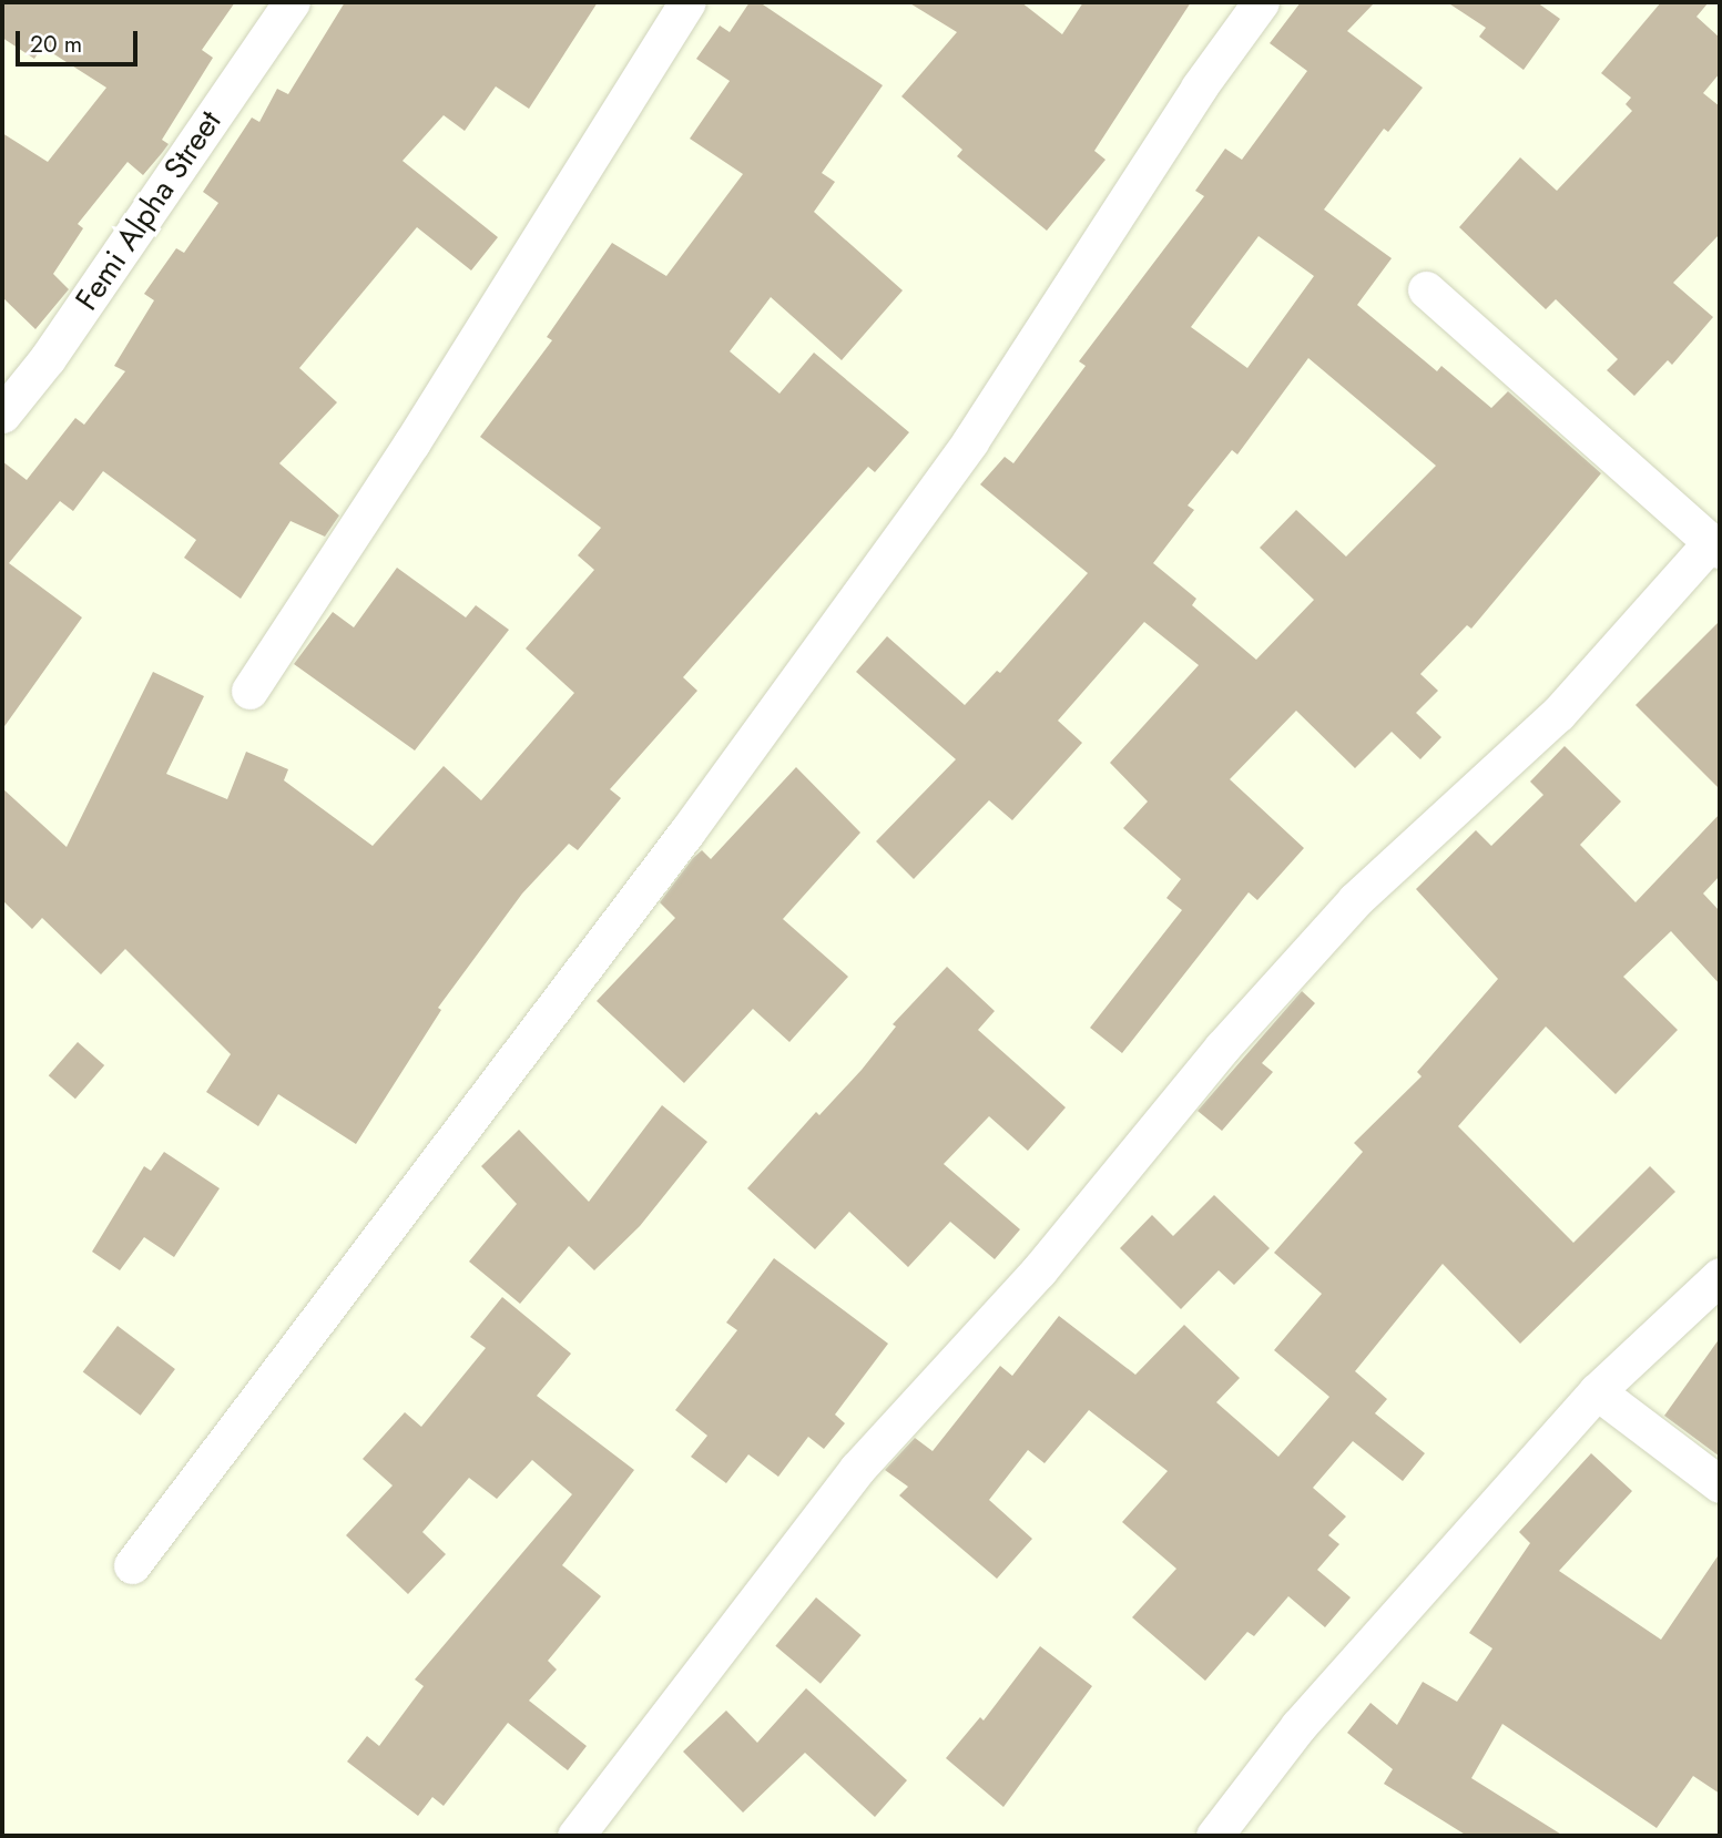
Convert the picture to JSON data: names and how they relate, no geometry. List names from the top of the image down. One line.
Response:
{"streets":{"street":["Femi Alpha Street"]},"scale_bar":"20 m"}
